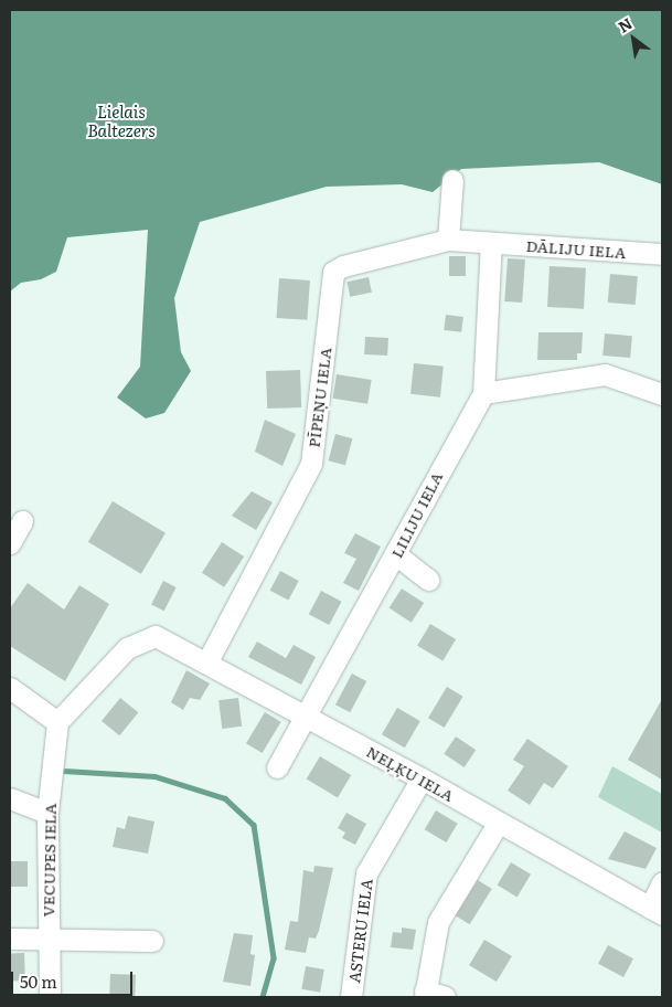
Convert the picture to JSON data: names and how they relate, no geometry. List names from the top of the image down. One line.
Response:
{"streets":{"street":["DĀLIJU IELA","PĪPEŅU IELA","LILIJU IELA","NEĻĶU IELA","VECUPES IELA","ASTERU IELA"]},"crossings":[["DĀLIJU IELA","PĪPEŅU IELA"],["DĀLIJU IELA","LILIJU IELA"],["PĪPEŅU IELA","LILIJU IELA"],["PĪPEŅU IELA","NEĻĶU IELA"],["LILIJU IELA","NEĻĶU IELA"],["NEĻĶU IELA","VECUPES IELA"],["NEĻĶU IELA","ASTERU IELA"]],"water":["Lielais Baltezers"],"scale_bar":"50 m","north":"top left"}
